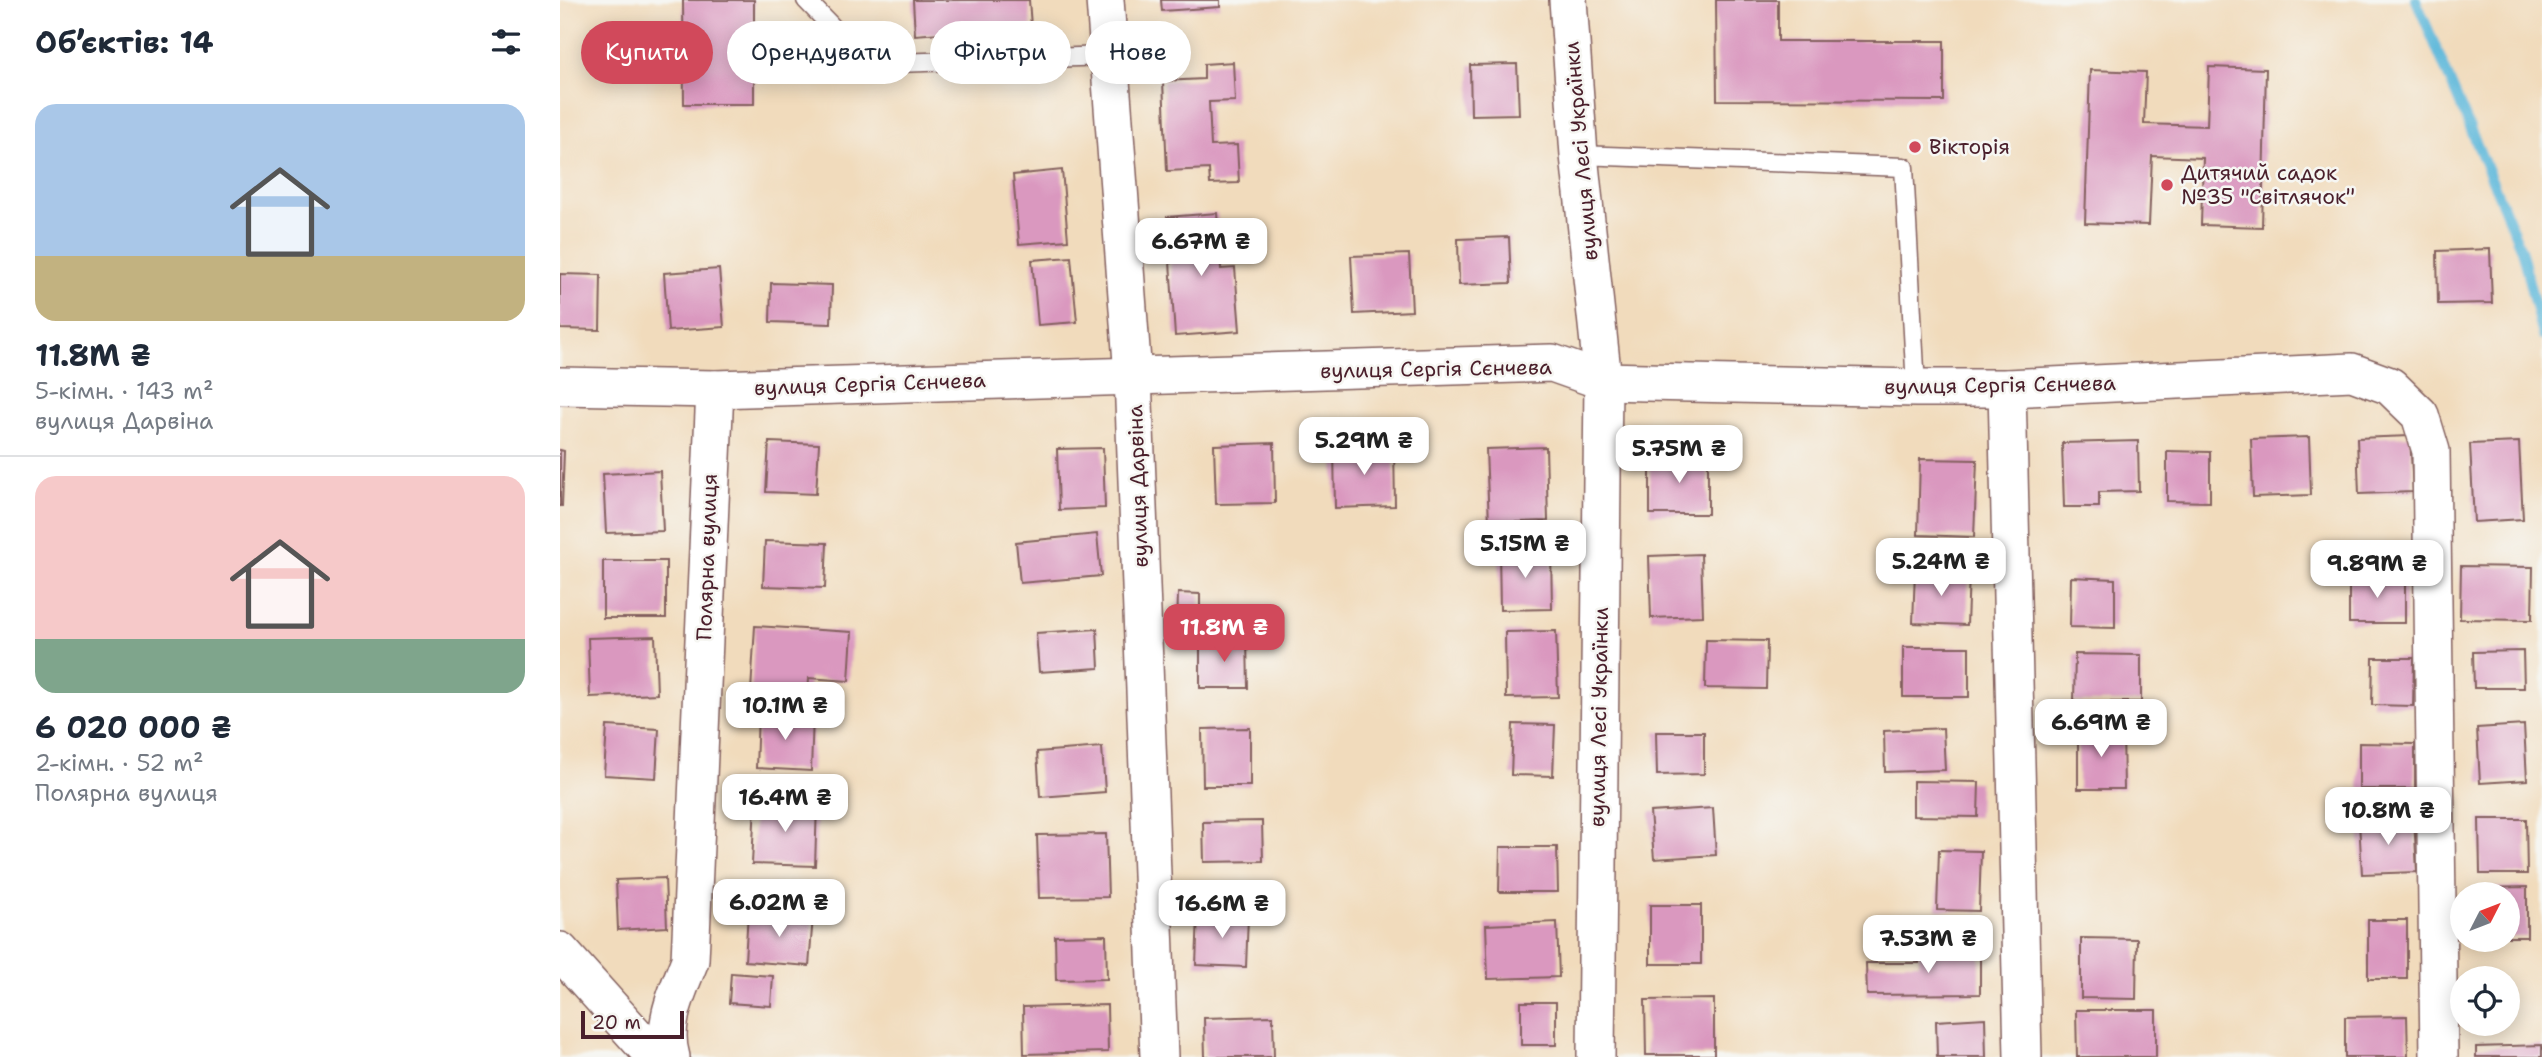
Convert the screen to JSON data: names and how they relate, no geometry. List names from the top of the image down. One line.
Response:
{"streets":{"street":["вулиця Лесі Українки","вулиця Сергія Сєнчева","вулиця Дарвіна","Полярна вулиця"]},"crossings":[["вулиця Лесі Українки","вулиця Сергія Сєнчева"],["вулиця Сергія Сєнчева","вулиця Дарвіна"],["вулиця Сергія Сєнчева","Полярна вулиця"]],"places":["Вікторія","Дитячий садок №35 \"Світлячок\""],"scale_bar":"20 m","north":"top right","page":{"heading":"Об’єктів: 14","chip":["Купити","Орендувати","Фільтри","Нове"],"list":[{"name":"11.8M ₴","note":"5-кімн. · 143 m² · вулиця Дарвіна"},{"name":"6 020 000 ₴","note":"2-кімн. · 52 m² · Полярна вулиця"}],"price":["6.67M ₴","5.29M ₴","5.75M ₴","5.15M ₴","5.24M ₴","9.89M ₴","11.8M ₴","10.1M ₴","6.69M ₴","16.4M ₴","10.8M ₴","6.02M ₴","16.6M ₴","7.53M ₴"],"scale":"20 m"}}
